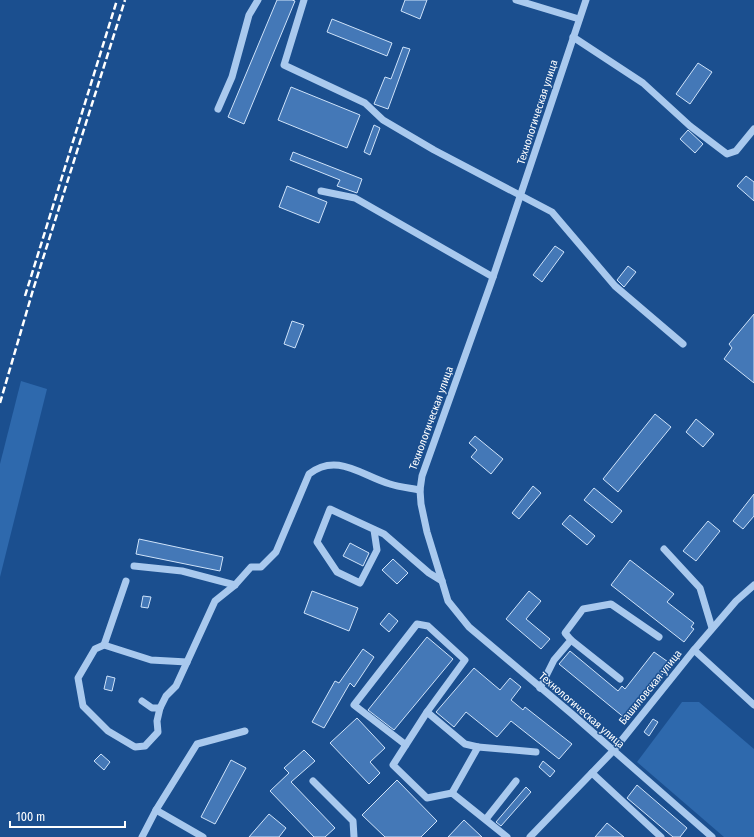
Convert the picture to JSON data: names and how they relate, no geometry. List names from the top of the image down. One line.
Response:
{"streets":{"street":["Технологическая улица","Башиловская улица"]},"crossings":[["Технологическая улица","Башиловская улица"]],"scale_bar":"100 m"}
